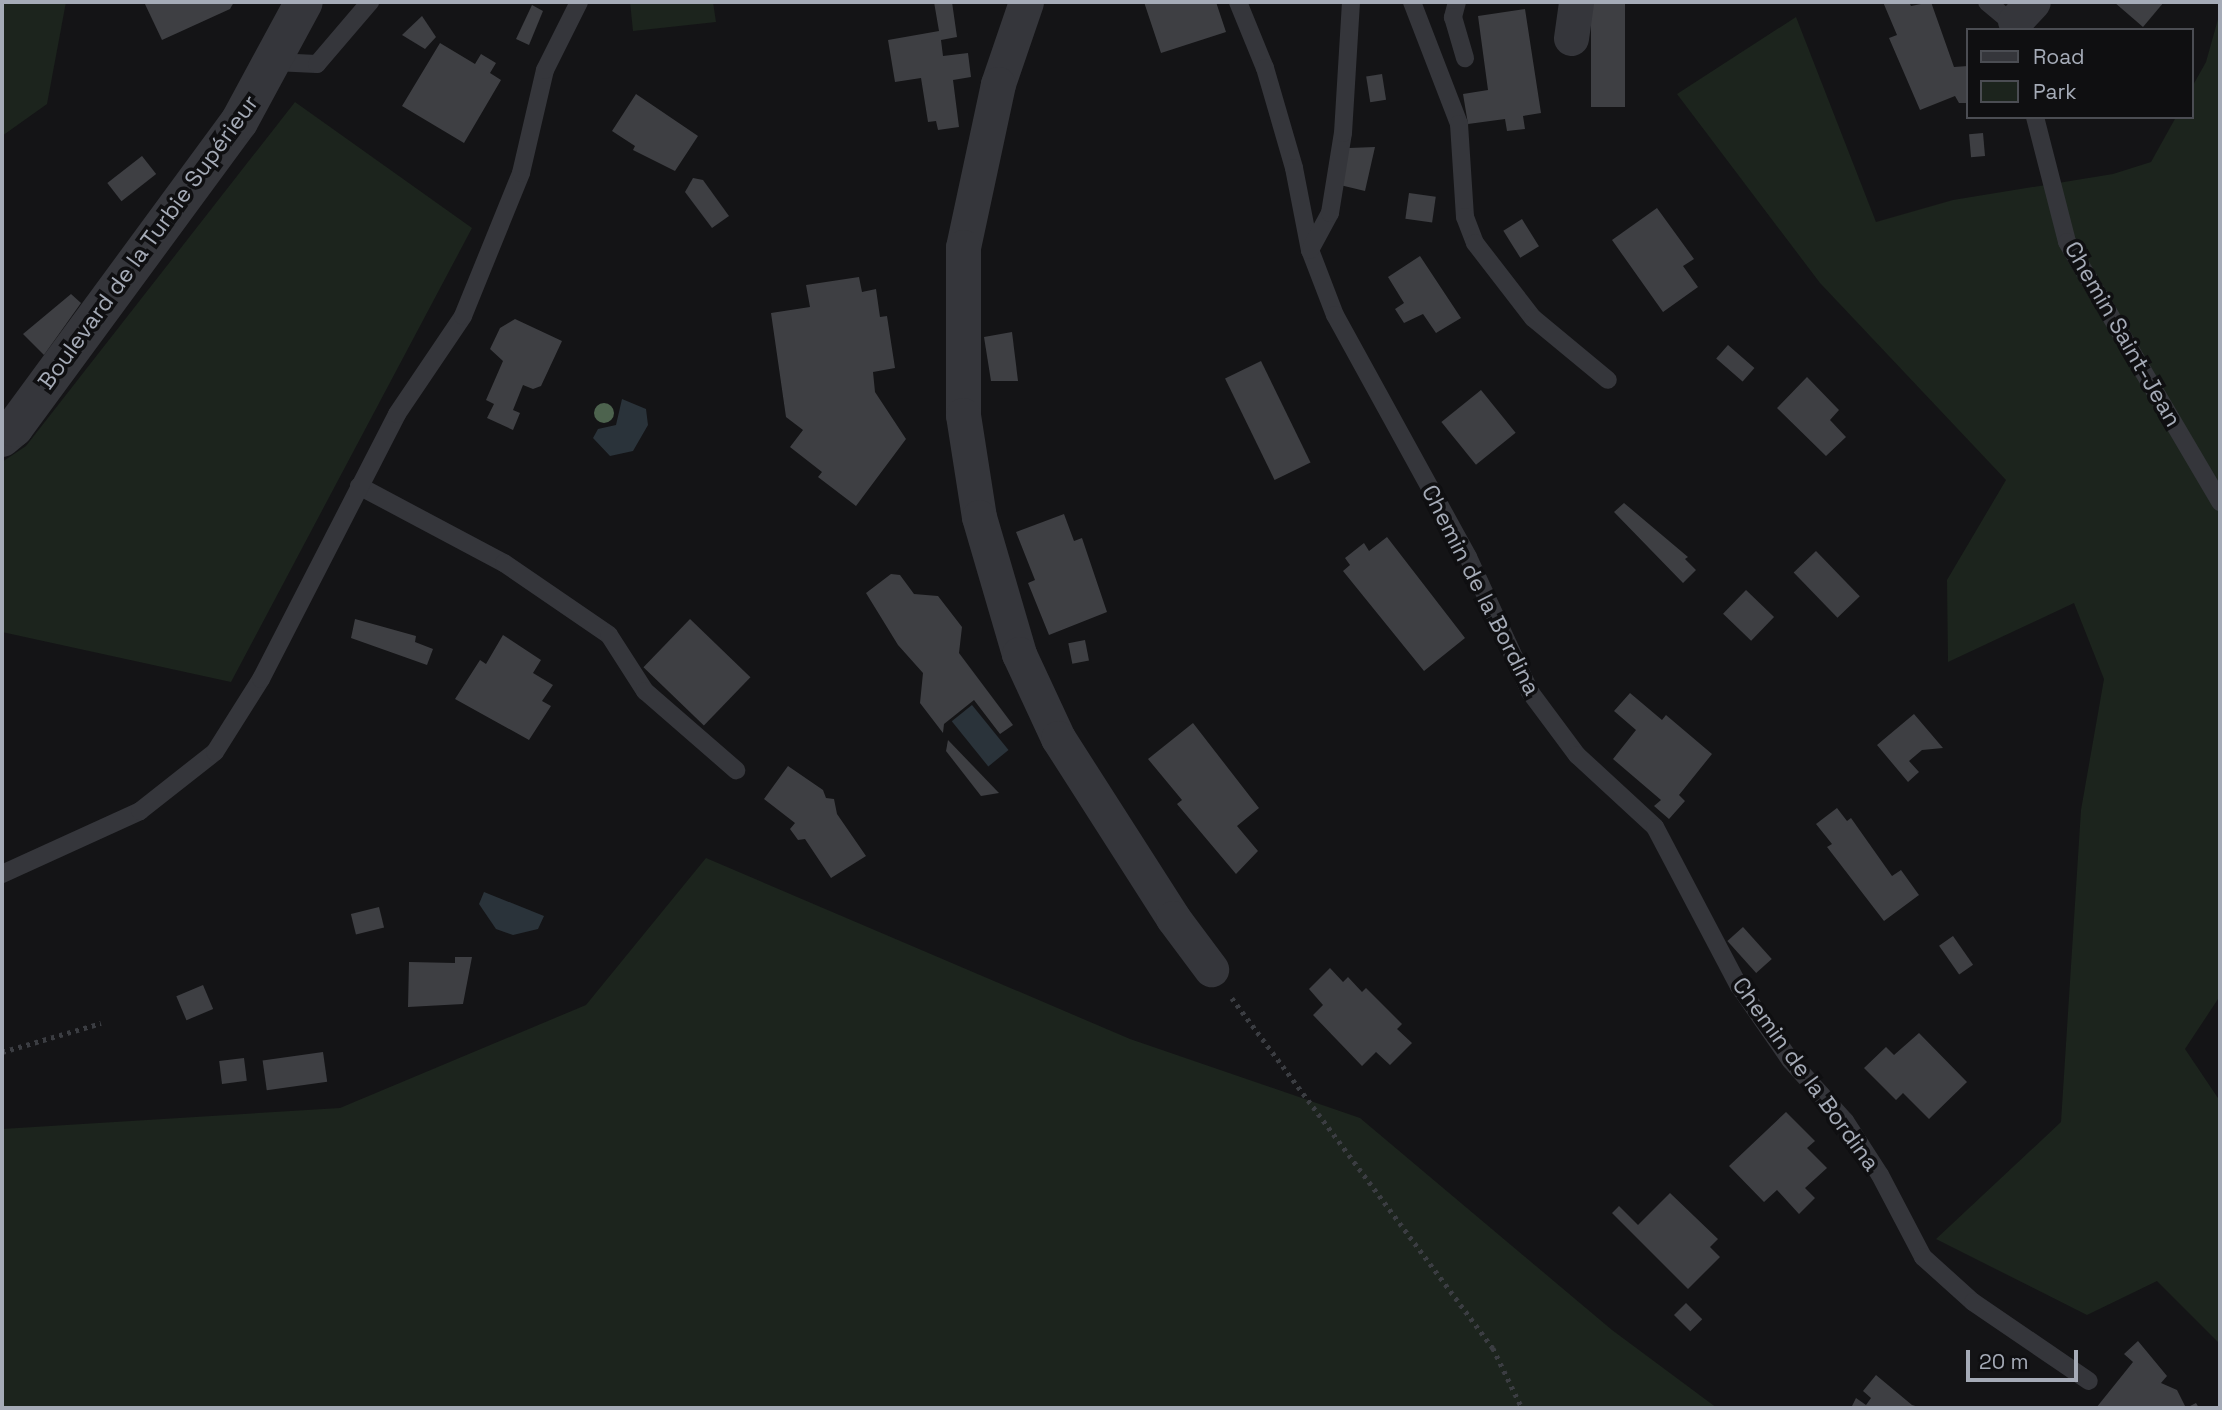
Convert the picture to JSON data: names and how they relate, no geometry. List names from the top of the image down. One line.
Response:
{"streets":{"street":["Boulevard de la Turbie Supérieur"],"lane":["Chemin Saint-Jean","Chemin de la Bordina"]},"legend":["Road","Park"],"scale_bar":"20 m"}
